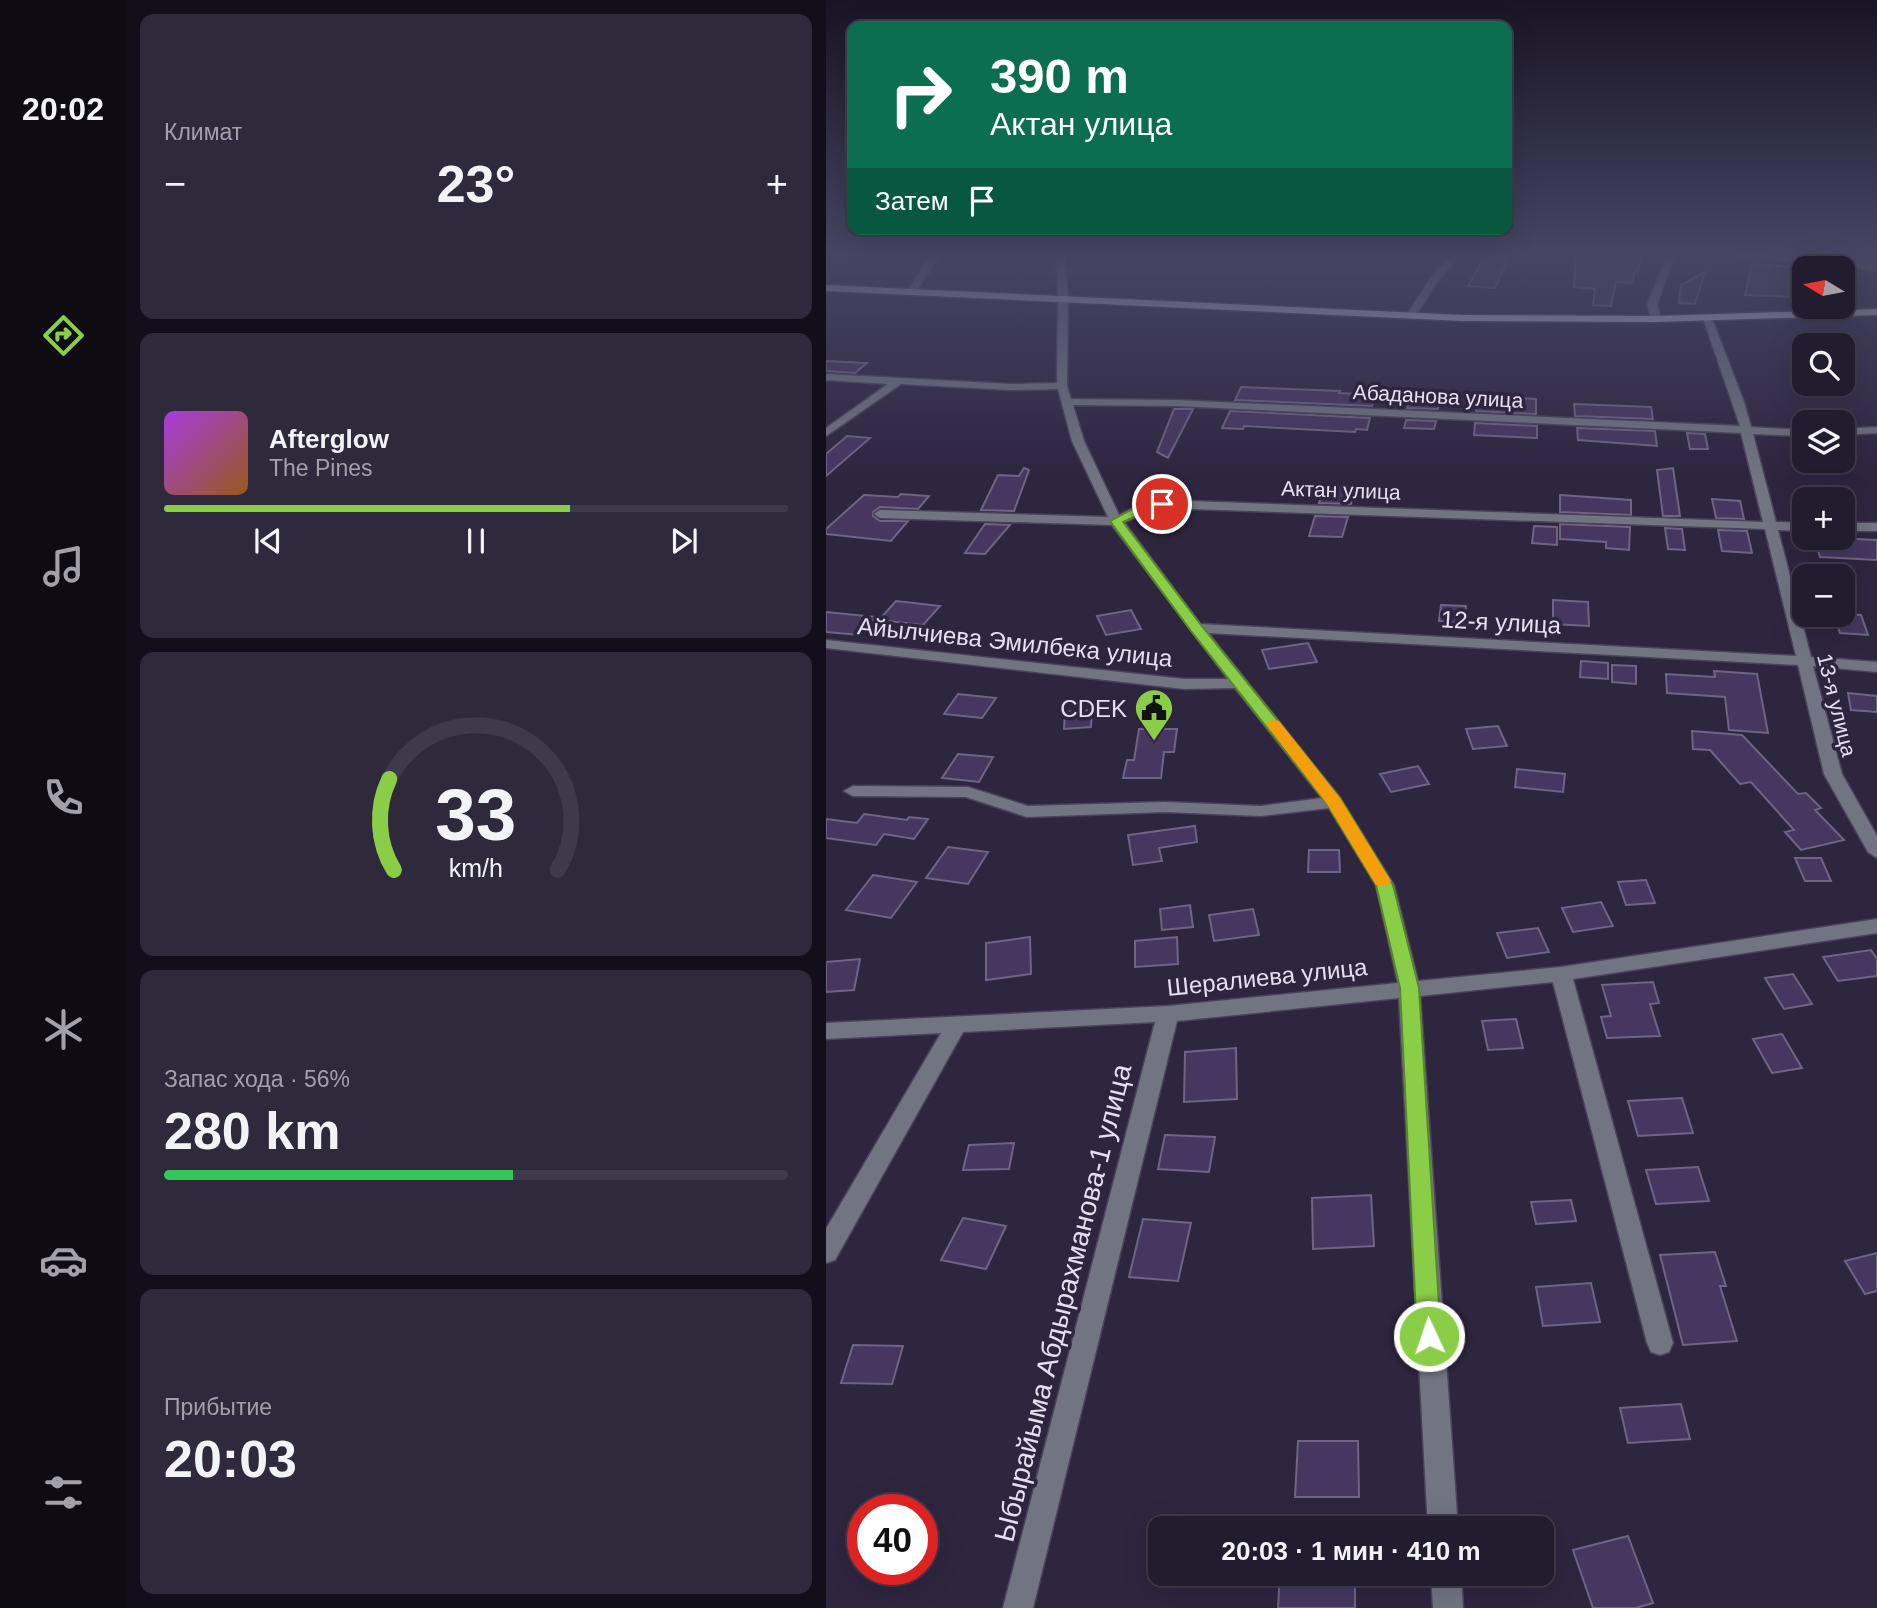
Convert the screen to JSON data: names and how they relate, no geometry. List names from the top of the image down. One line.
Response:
{"streets":{"street":["Абаданова улица","Актан улица","12-я улица","Айылчиева Эмилбека улица","13-я улица","Шералиева улица","Ыбырайыма Абдырахманова-1 улица"]},"crossings":[["Абаданова улица","13-я улица"],["Актан улица","13-я улица"],["12-я улица","13-я улица"],["Шералиева улица","Ыбырайыма Абдырахманова-1 улица"]],"places":{"public building":["CDEK"]},"north":"left","page":{"tabs":"20:02","tile":["Климат",["Запас хода · 56%","280 km"],["Прибытие","20:03"]],"turn":["390 m","Актан улица"],"heat":["−","23°","+"],"then":"Затем","map_buttons":["+","−"],"song":["Afterglow","The Pines"],"limit":"40","trip":"20:03 · 1 мин · 410 m","gauge":["33","km/h"]}}
